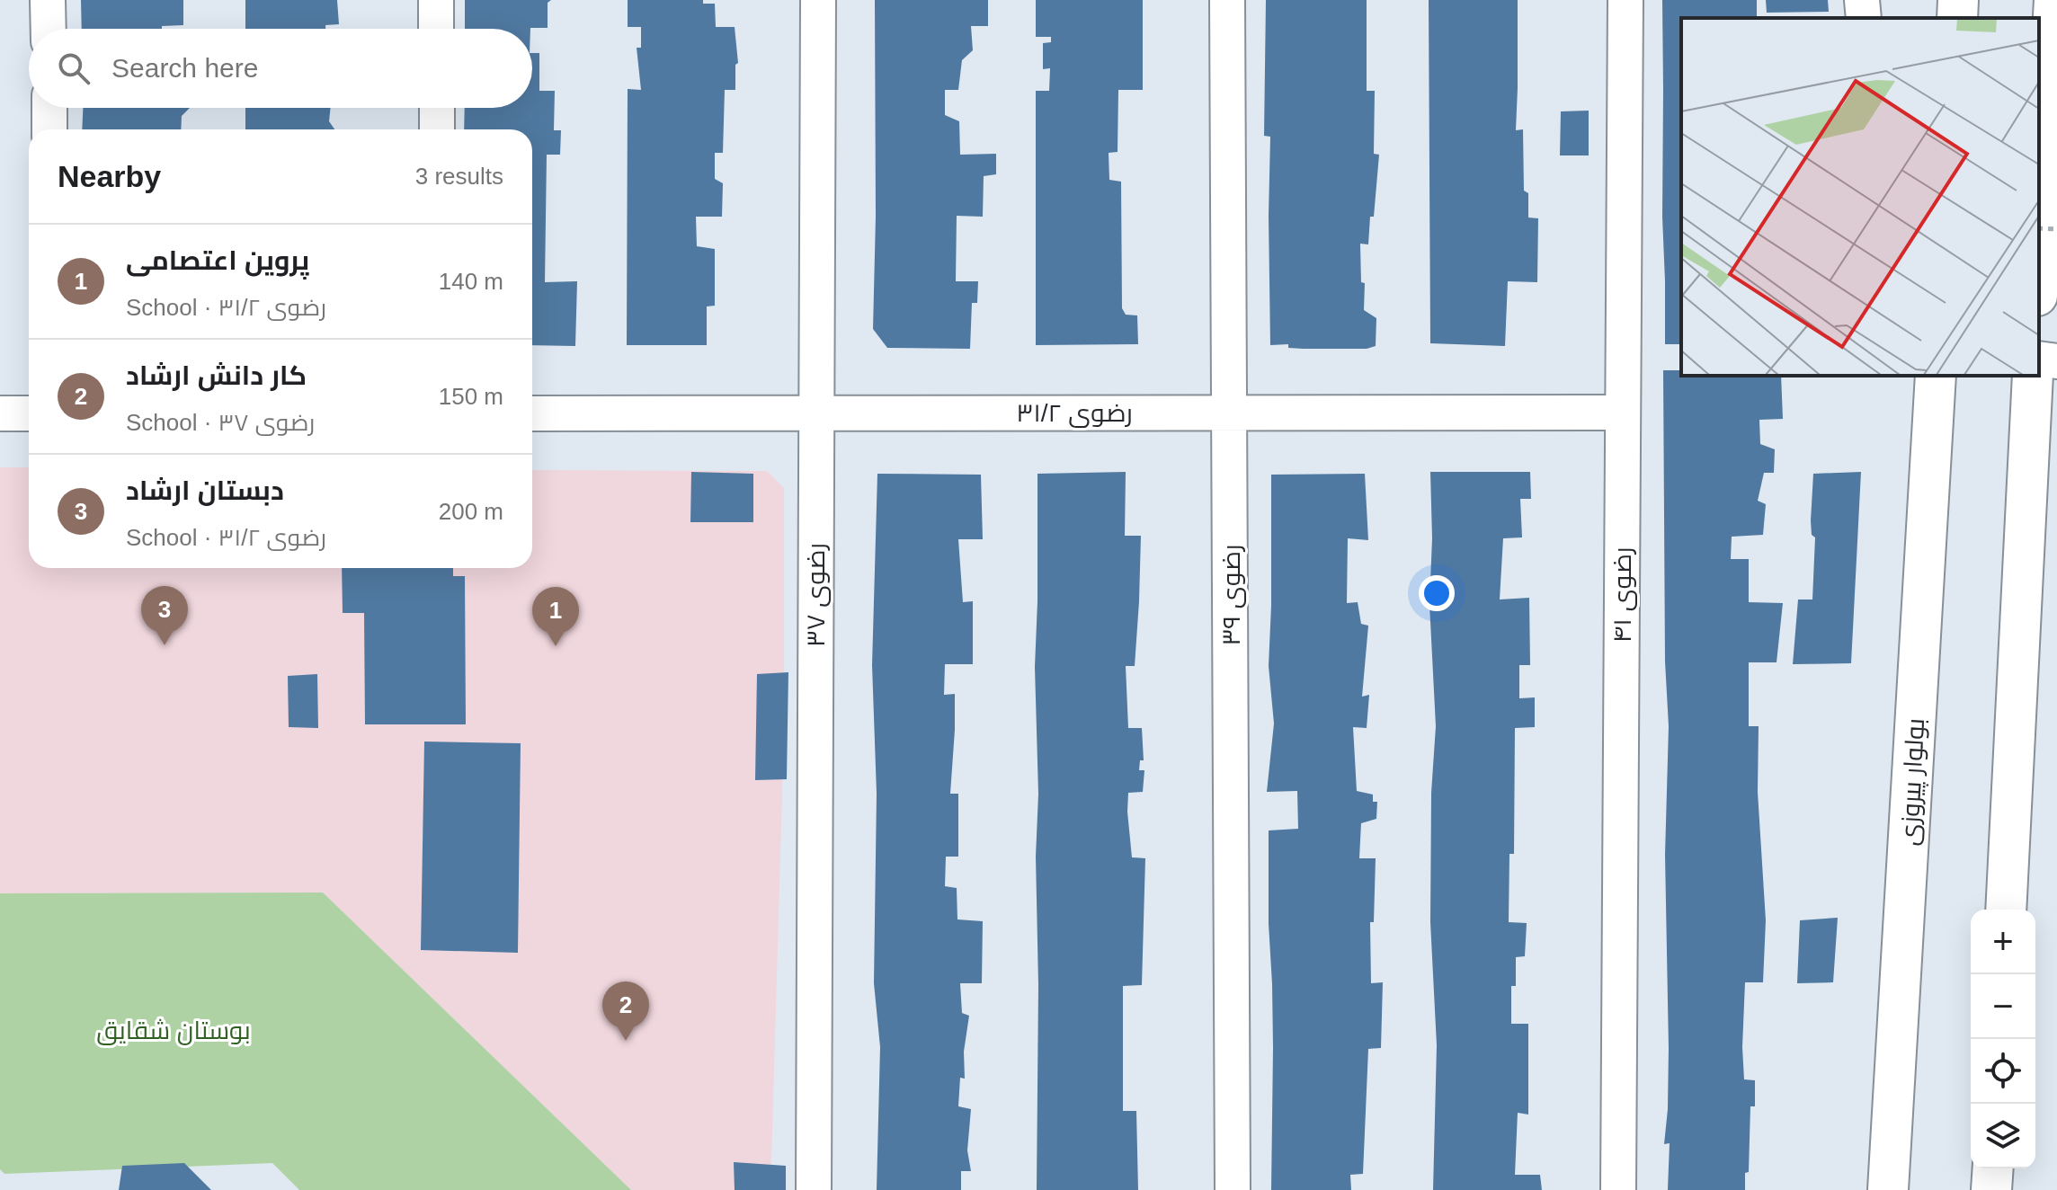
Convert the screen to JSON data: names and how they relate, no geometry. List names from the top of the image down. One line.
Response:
{"streets":{"main road":["بولوار پیروزی"],"street":["رضوی ۳۱/۲","رضوی ۳۷","رضوی ۳۹","رضوی ۴۱"]},"crossings":[["رضوی ۳۱/۲","رضوی ۳۷"],["رضوی ۳۱/۲","رضوی ۳۹"],["رضوی ۳۱/۲","رضوی ۴۱"]],"parks":["بوستان شقایق"],"page":{"search":"Search here","heading":["Nearby","3 results"],"list":[{"mark":"1","name":"پروین اعتصامی","note":"School · رضوی ۳۱/۲","value":"140 m"},{"mark":"2","name":"کار دانش ارشاد","note":"School · رضوی ۳۷","value":"150 m"},{"mark":"3","name":"دبستان ارشاد","note":"School · رضوی ۳۱/۲","value":"200 m"}],"pins":["3","1","2"],"map_buttons":["+","−"]}}
